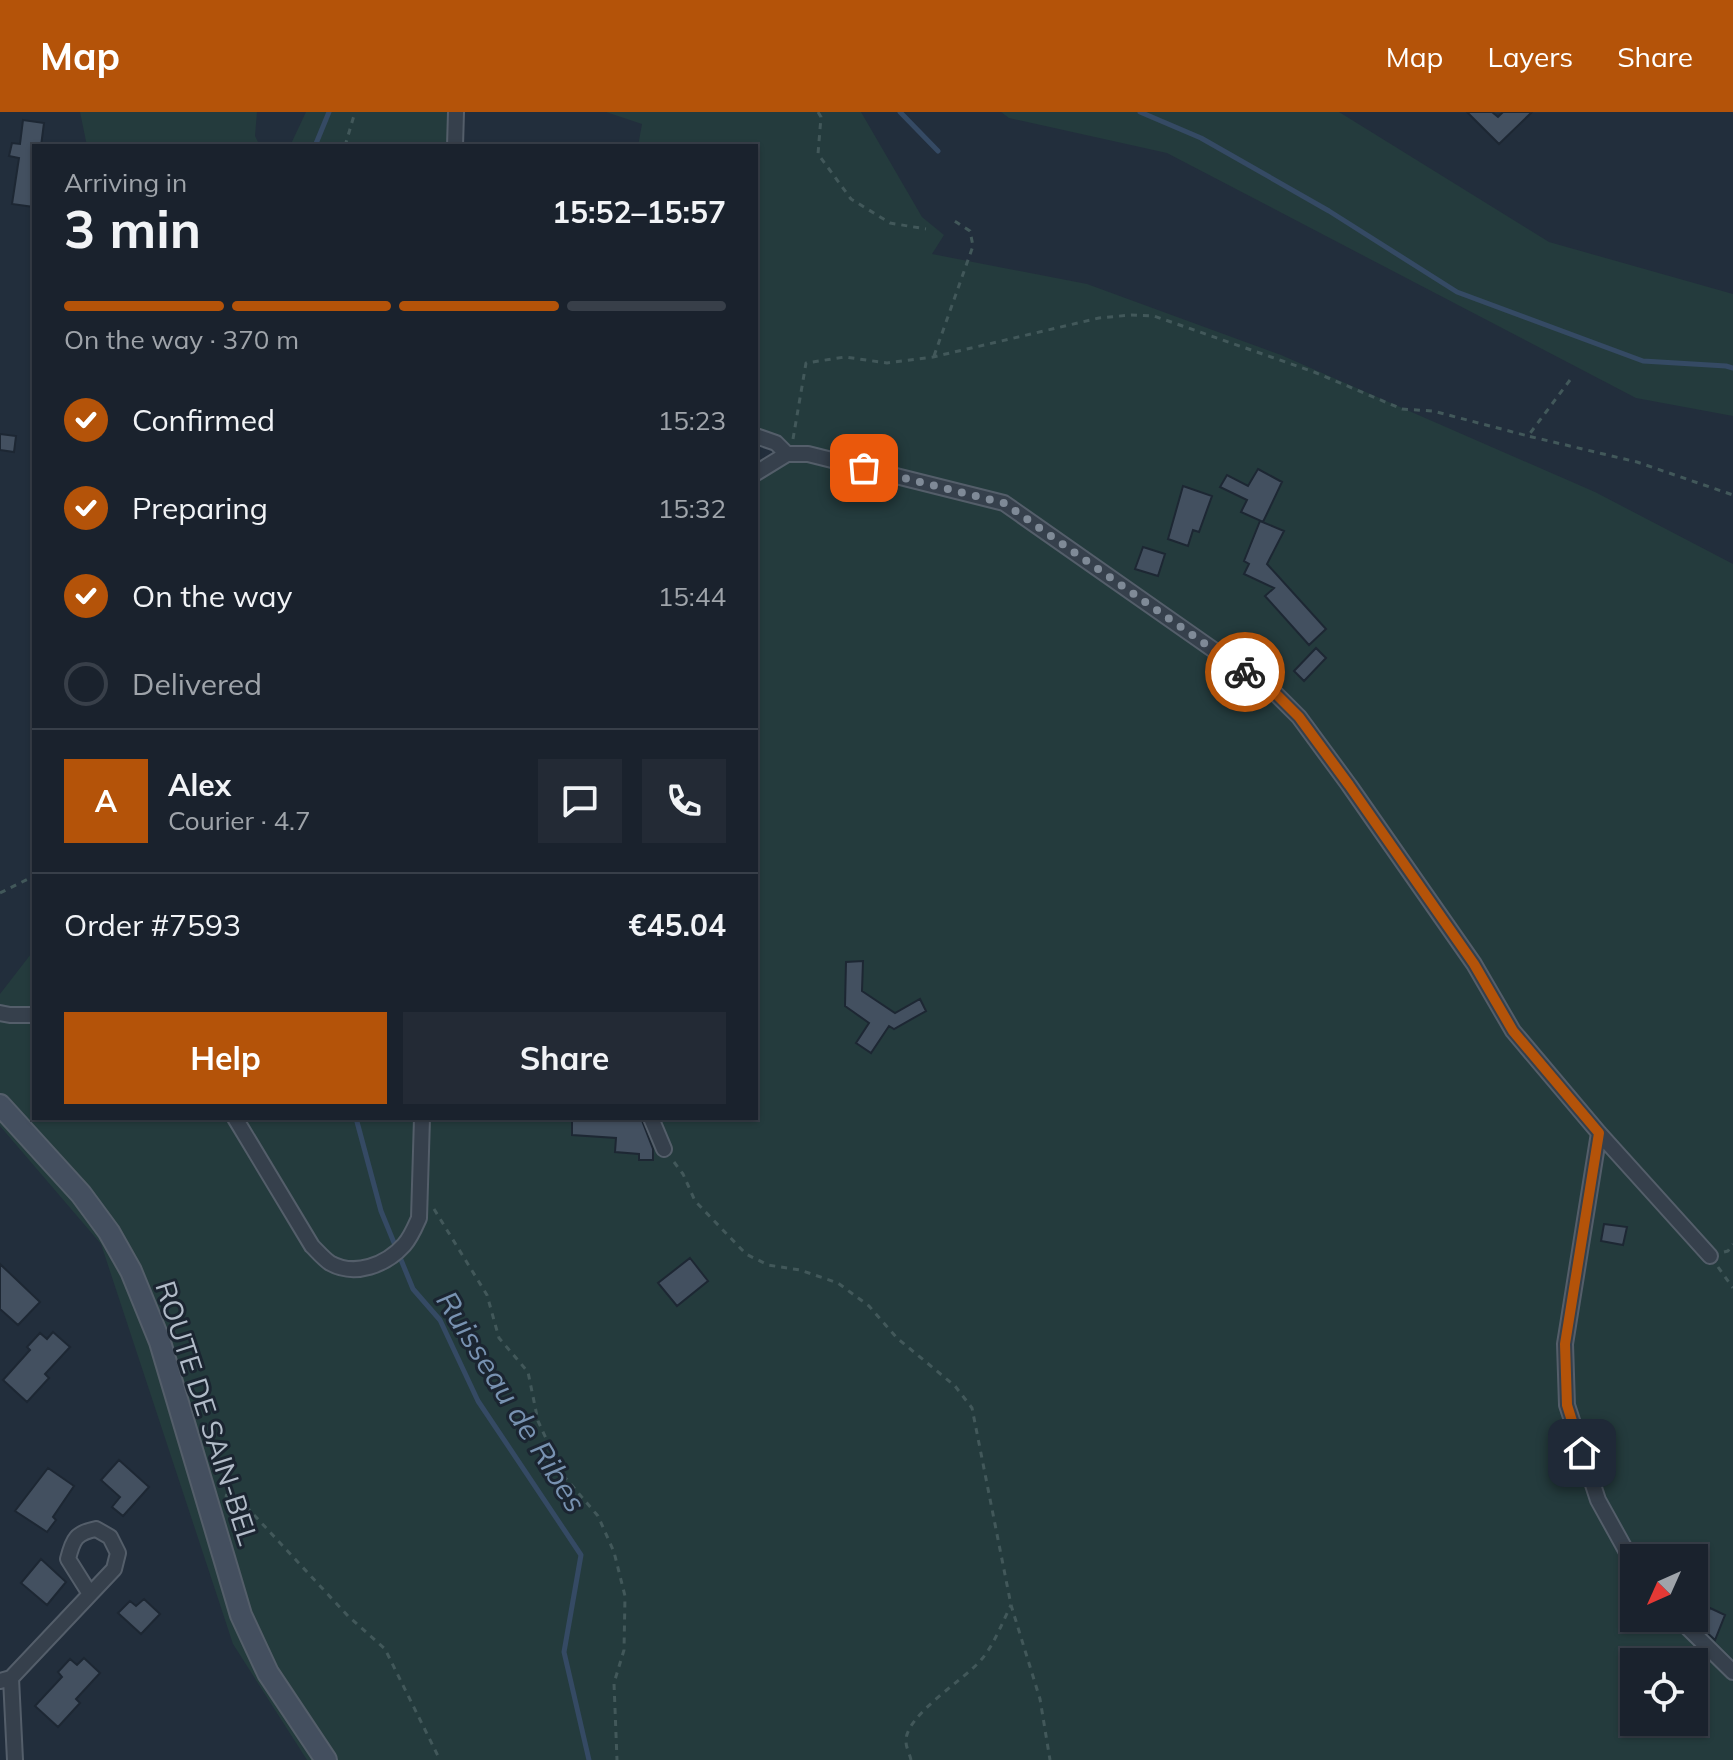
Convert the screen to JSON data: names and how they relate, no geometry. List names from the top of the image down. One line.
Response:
{"streets":{"main road":["ROUTE DE SAIN-BEL"]},"water":["Ruisseau de Ribes"],"north":"bottom left","page":{"header":"Map","nav":["Map","Layers","Share"],"heading":["3 min","Arriving in","15:52–15:57"],"panel":["Alex","Courier · 4.7","Order #7593","€45.04"],"bar":"On the way · 370 m","list":[["Confirmed","15:23"],["Preparing","15:32"],["On the way","15:44"],"Delivered"],"round":"A","buttons":["Help","Share"]}}
